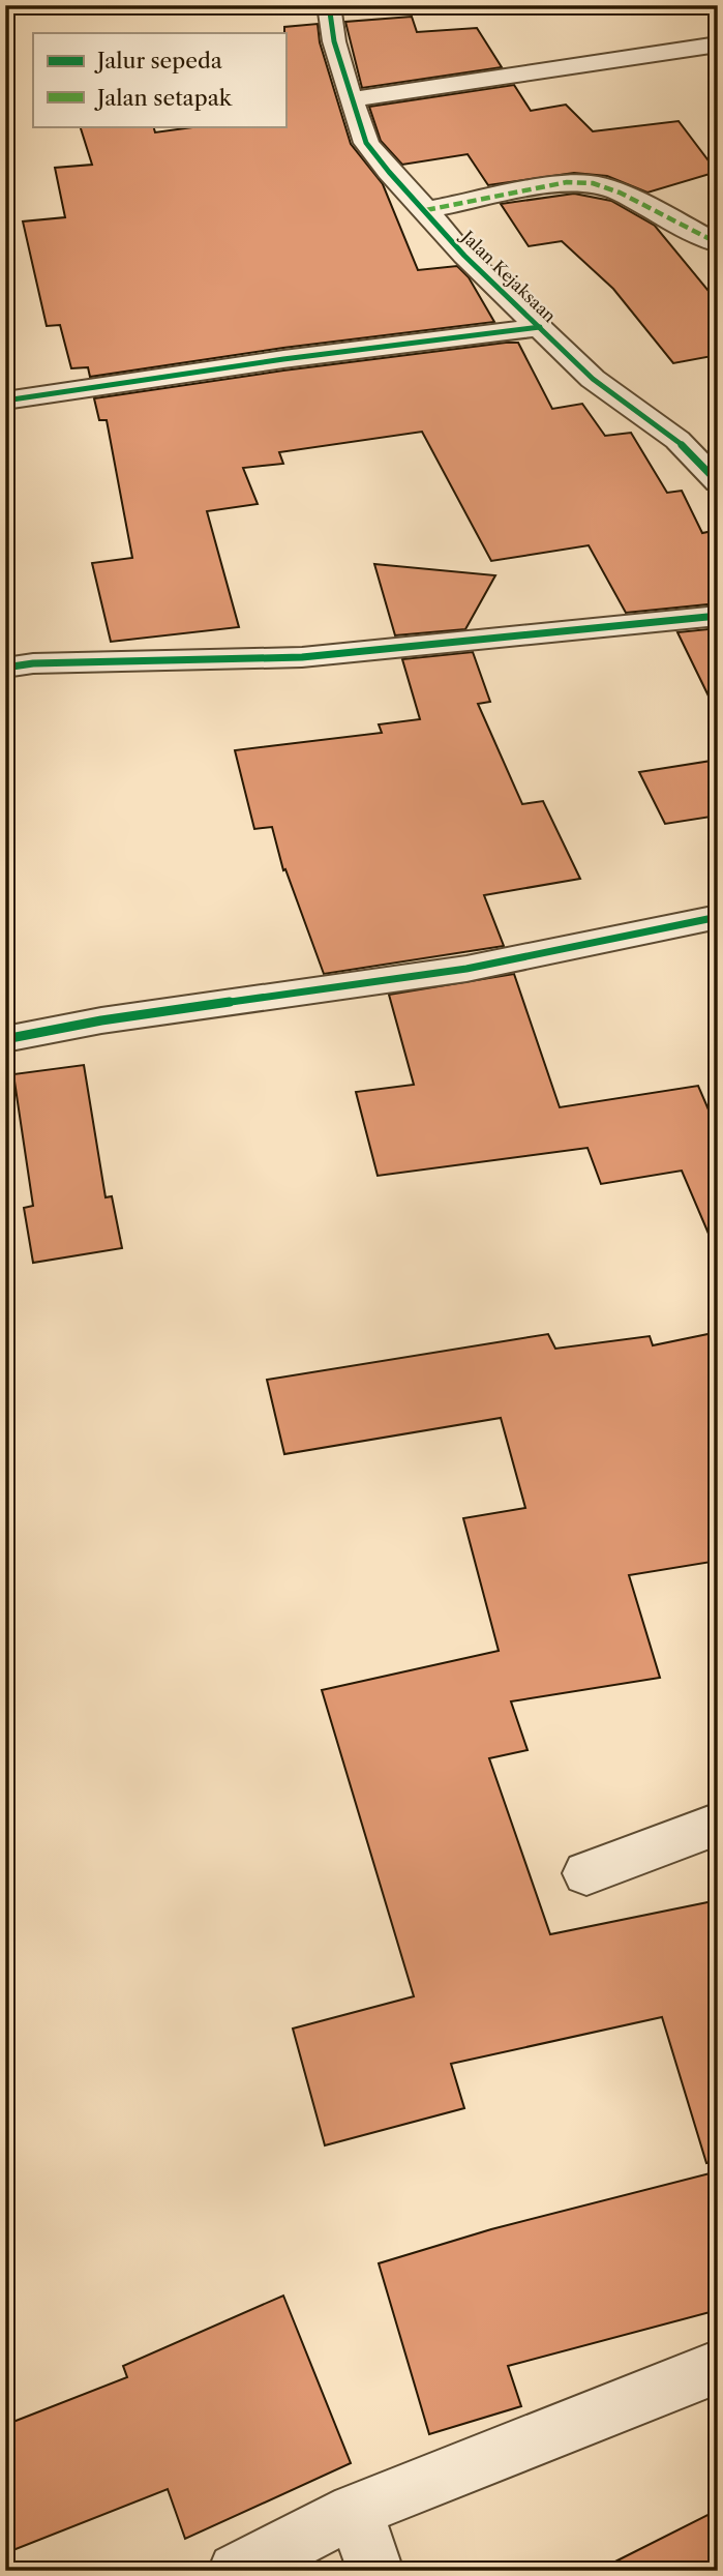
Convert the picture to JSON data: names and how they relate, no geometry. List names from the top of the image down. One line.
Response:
{"streets":{"street":["Jalan Kejaksaan"]},"legend":["Jalur sepeda","Jalan setapak"]}
